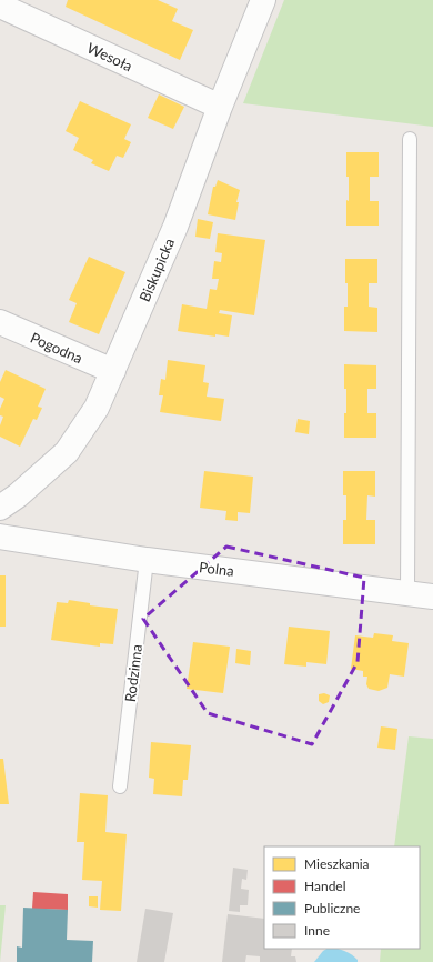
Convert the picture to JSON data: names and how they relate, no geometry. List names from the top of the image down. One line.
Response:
{"streets":{"street":["Wesoła","Biskupicka","Pogodna","Polna"],"lane":["Rodzinna"]},"crossings":[["Wesoła","Biskupicka"],["Biskupicka","Pogodna"],["Polna","Rodzinna"]],"legend":["Mieszkania","Handel","Publiczne","Inne"]}
